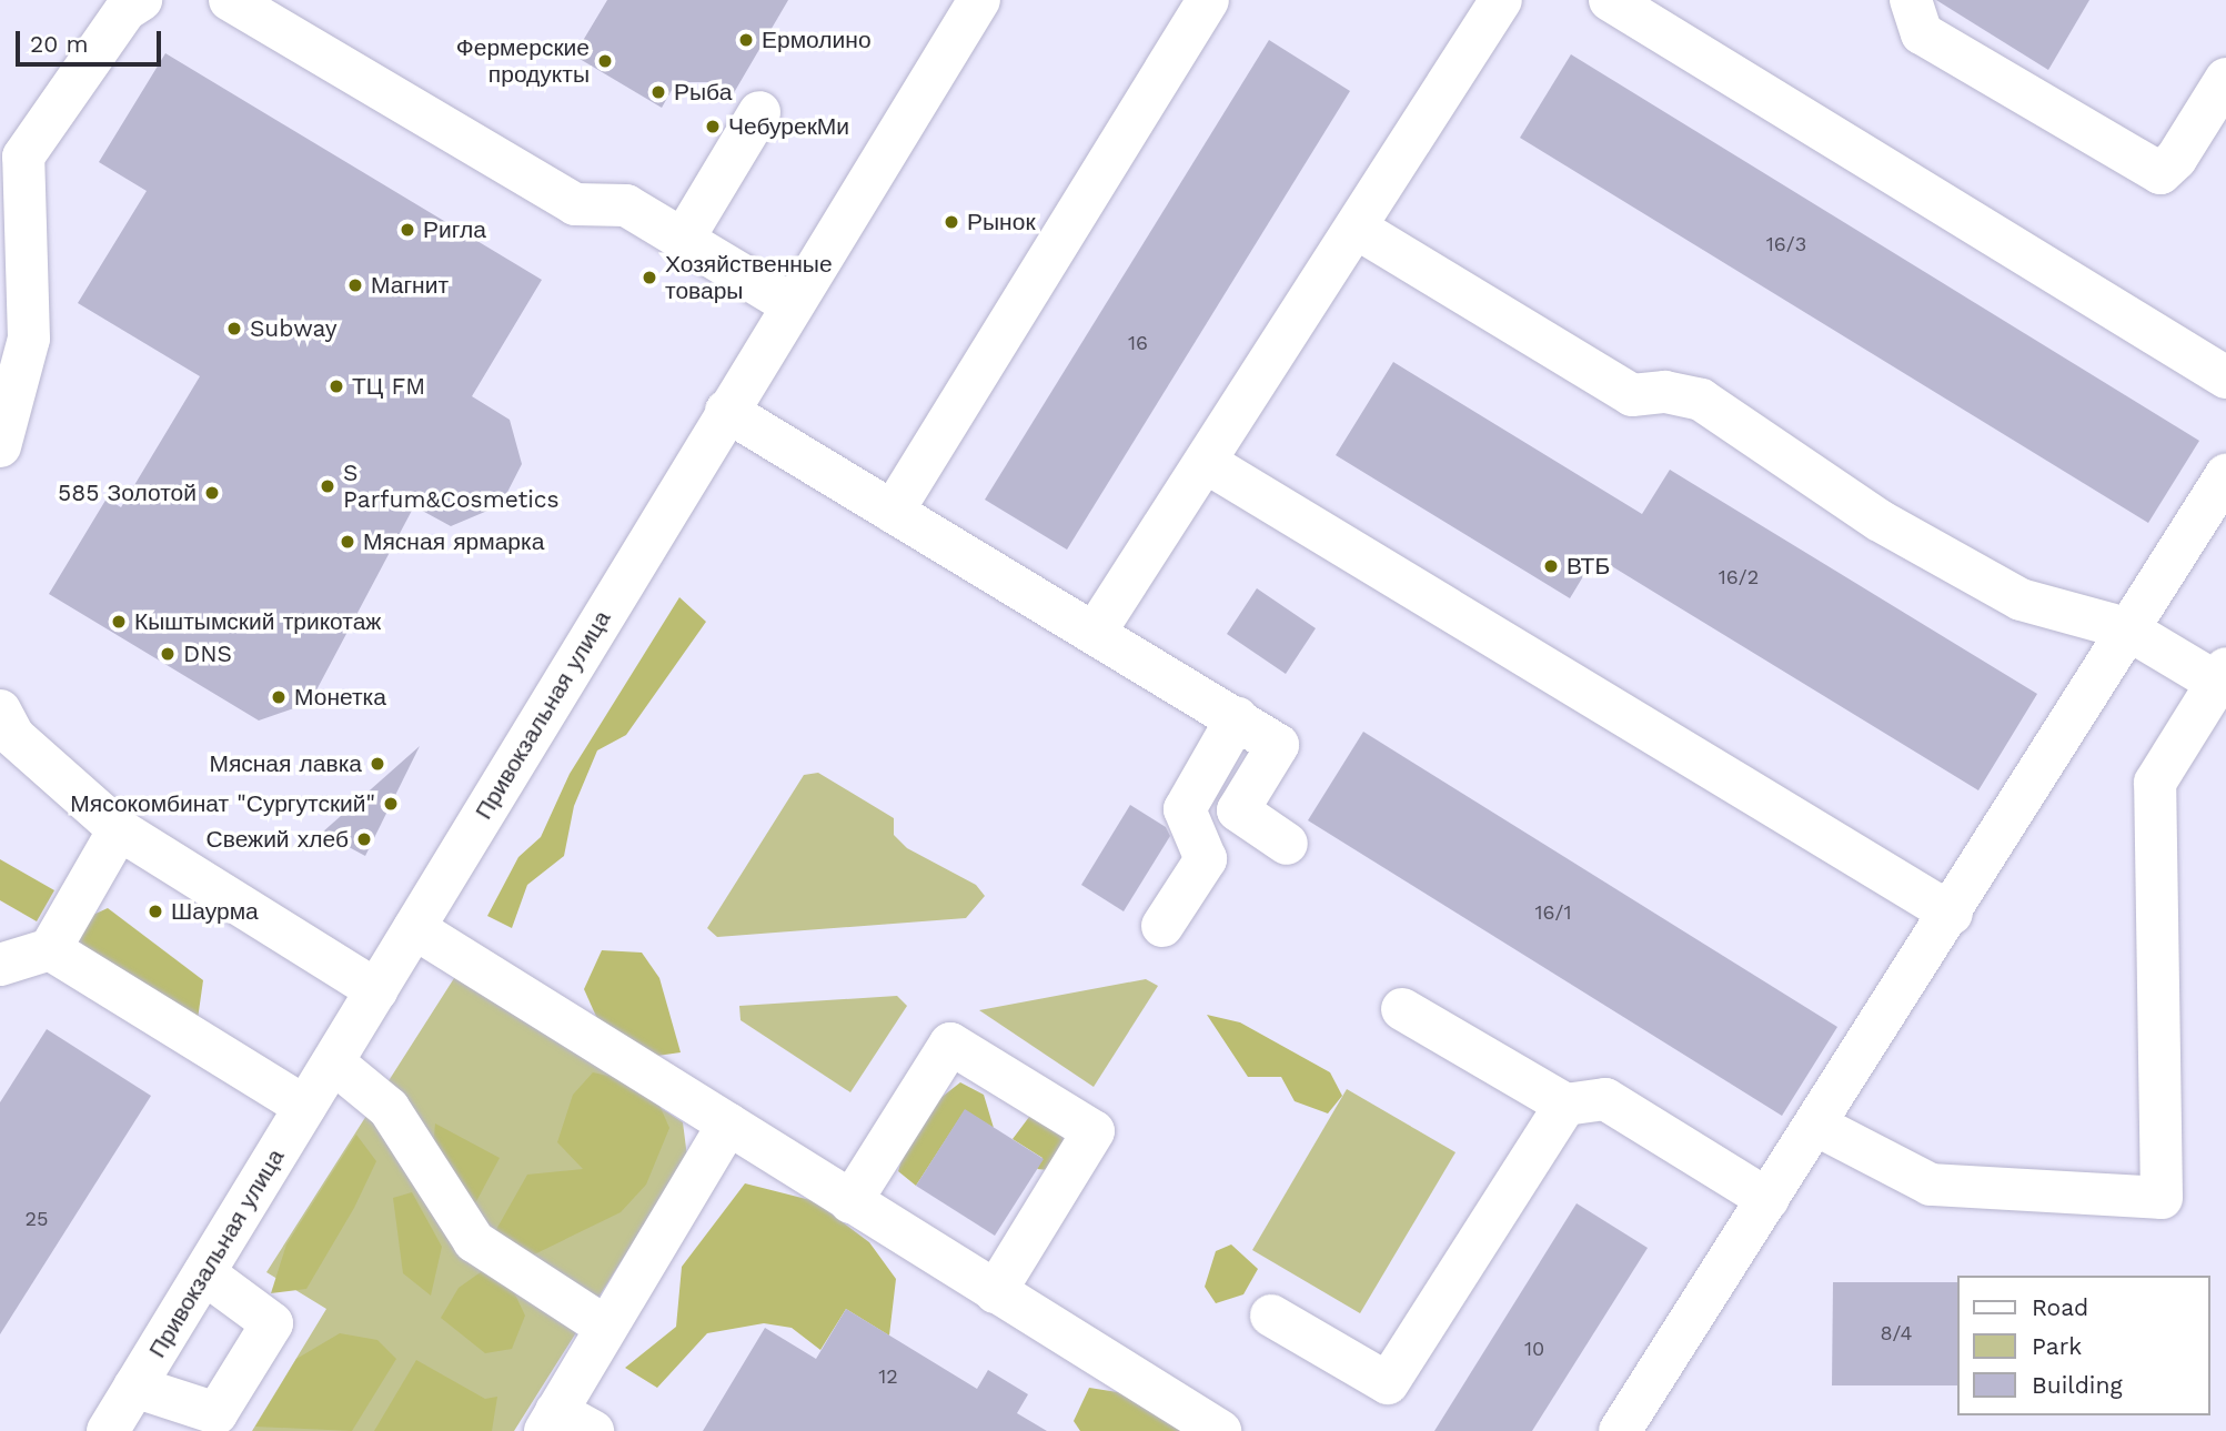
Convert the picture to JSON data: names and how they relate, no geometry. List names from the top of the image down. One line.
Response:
{"streets":{"street":["Привокзальная улица"]},"places":["Ермолино","Фермерские продукты","Рыба","ЧебурекМи","Рынок","Ригла","Хозяйственные товары","Магнит","Subway","ТЦ FM","S Parfum&Cosmetics","585 Золотой","Мясная ярмарка","ВТБ","Кыштымский трикотаж","DNS","Монетка","Мясная лавка","Мясокомбинат \"Сургутский\"","Свежий хлеб","Шаурма"],"house_numbers":["16/3","16","16/2","16/1","25","8/4","10","12"],"legend":["Road","Park","Building"],"scale_bar":"20 m"}
